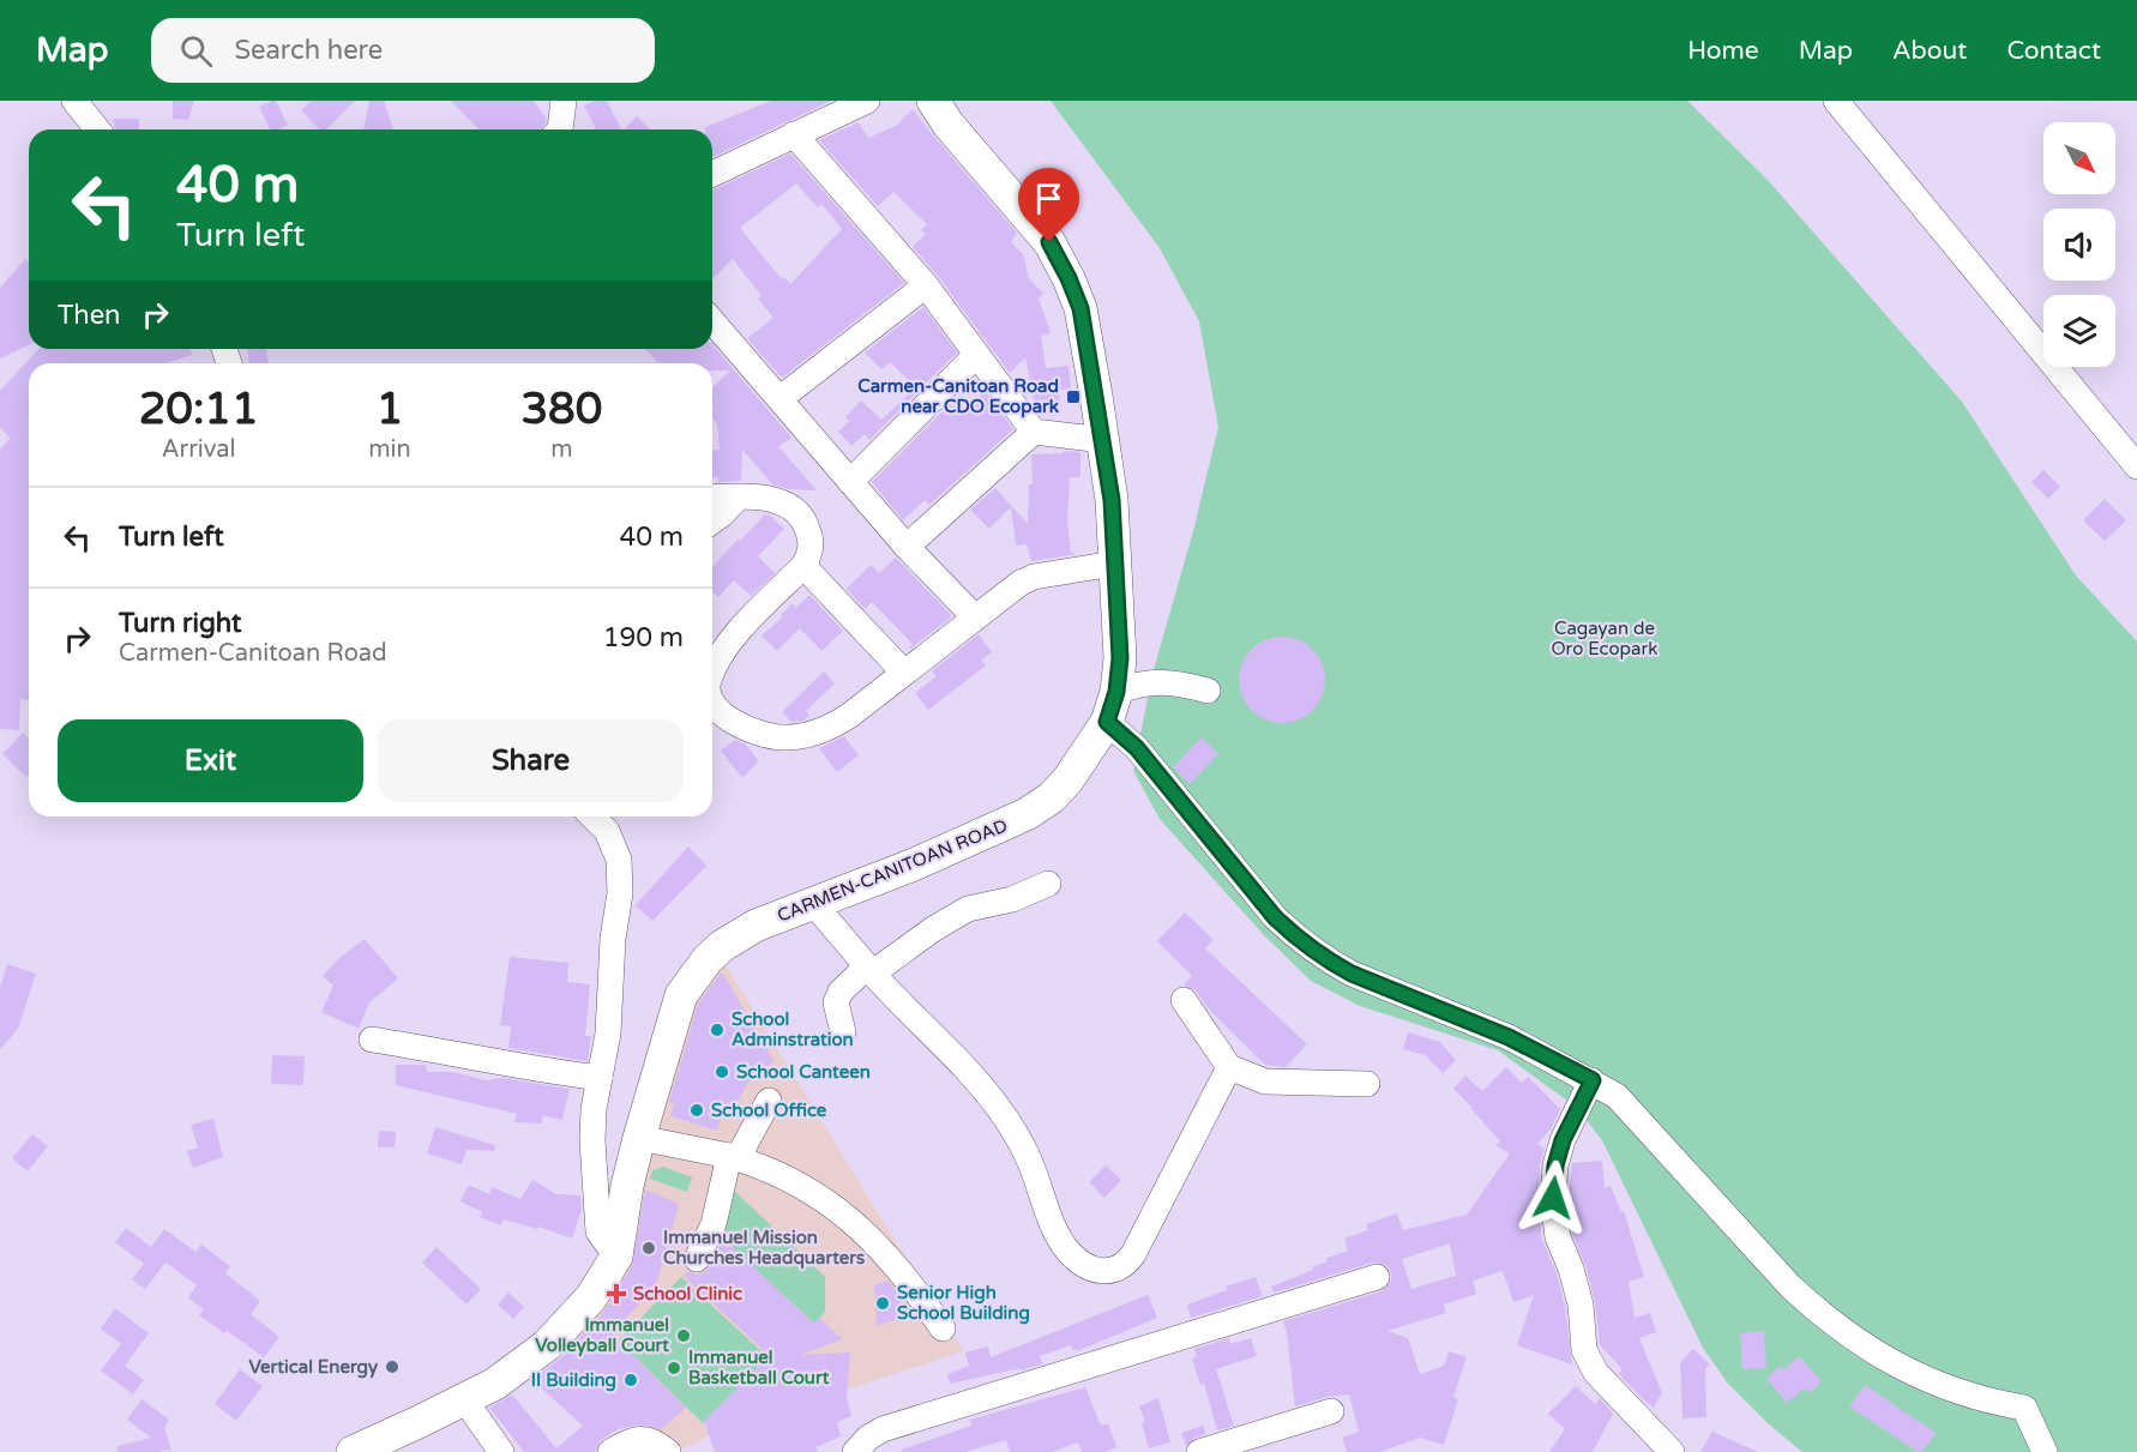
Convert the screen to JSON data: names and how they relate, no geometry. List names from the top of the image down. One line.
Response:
{"streets":{"main road":["CARMEN-CANITOAN ROAD"]},"parks":["Cagayan de Oro Ecopark"],"places":{"transit":["Carmen-Canitoan Road near CDO Ecopark"],"other":["School Adminstration","School Canteen","School Office","Immanuel Mission Churches Headquarters","Senior High School Building","Immanuel Volleyball Court","Vertical Energy","Immanuel Basketball Court","II Building"],"health":["School Clinic"]},"north":"bottom right","page":{"header":"Map","search":"Search here","nav":["Home","Map","About","Contact"],"turn":["40 m","Turn left"],"then":"Then","eta":["20:11","Arrival","1","min","380","m"],"list":[{"name":"Turn left","value":"40 m"},{"name":"Turn right","note":"Carmen-Canitoan Road","value":"190 m"}],"buttons":["Exit","Share"]}}
